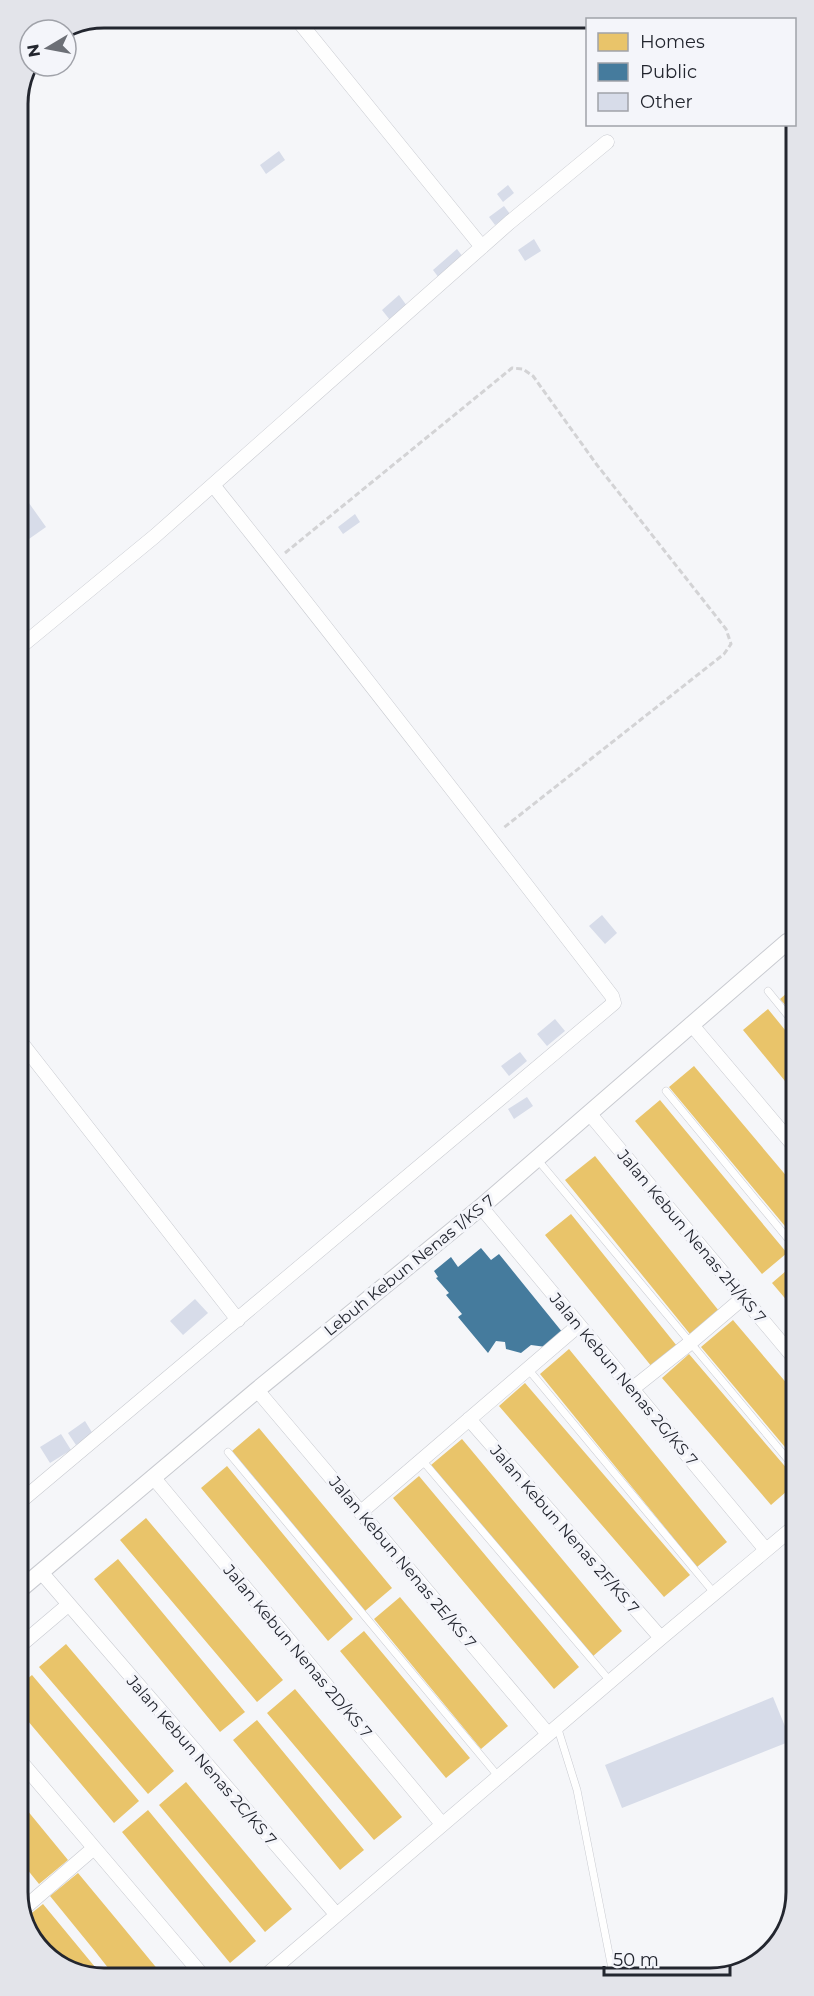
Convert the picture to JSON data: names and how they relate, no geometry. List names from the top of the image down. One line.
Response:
{"streets":{"street":["Jalan Kebun Nenas 2H/KS 7","Lebuh Kebun Nenas 1/KS 7","Jalan Kebun Nenas 2G/KS 7","Jalan Kebun Nenas 2F/KS 7","Jalan Kebun Nenas 2E/KS 7","Jalan Kebun Nenas 2D/KS 7","Jalan Kebun Nenas 2C/KS 7"]},"crossings":[["Jalan Kebun Nenas 2H/KS 7","Lebuh Kebun Nenas 1/KS 7"],["Lebuh Kebun Nenas 1/KS 7","Jalan Kebun Nenas 2G/KS 7"],["Lebuh Kebun Nenas 1/KS 7","Jalan Kebun Nenas 2E/KS 7"],["Lebuh Kebun Nenas 1/KS 7","Jalan Kebun Nenas 2D/KS 7"],["Lebuh Kebun Nenas 1/KS 7","Jalan Kebun Nenas 2C/KS 7"]],"legend":["Homes","Public","Other"],"scale_bar":"50 m","north":"left"}
